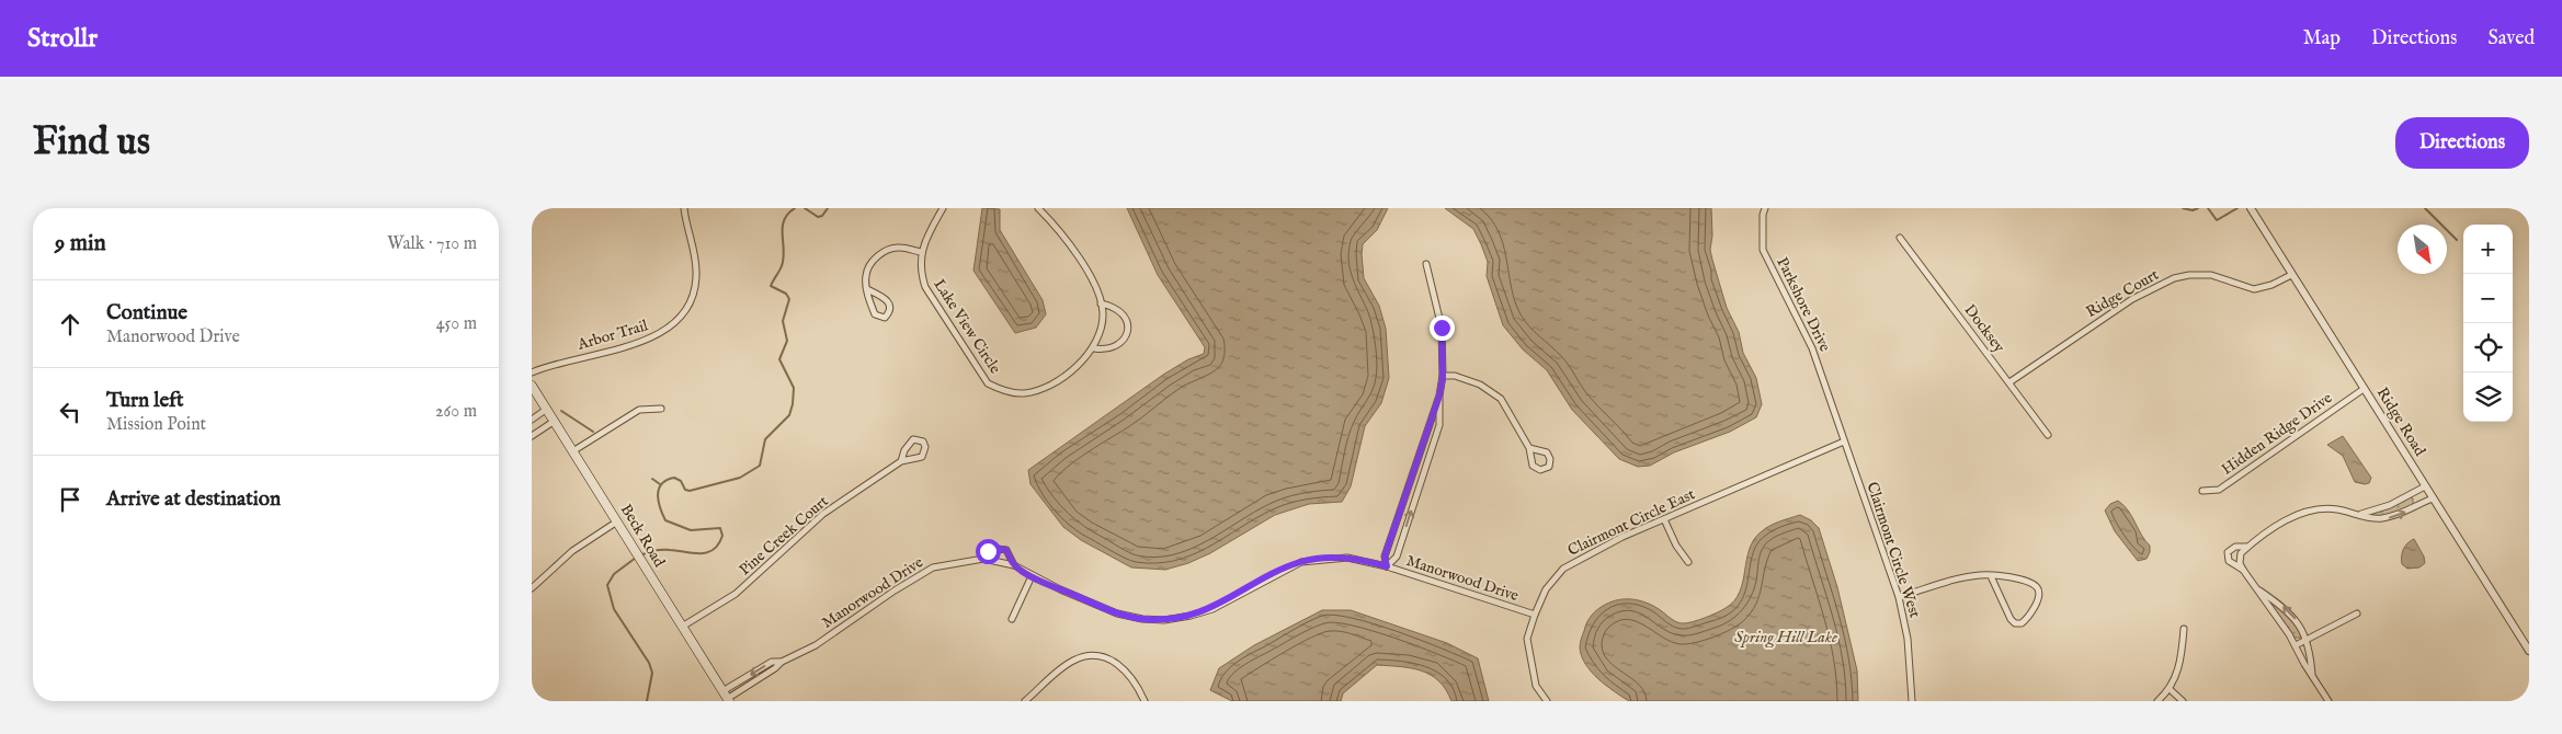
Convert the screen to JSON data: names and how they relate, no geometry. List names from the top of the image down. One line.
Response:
{"streets":{"main road":["Beck Road"],"street":["Ridge Court","Parkshore Drive","Lake View Circle","Docksey","Arbor Trail","Ridge Road","Hidden Ridge Drive","Clairmont Circle East","Pine Creek Court","Clairmont Circle West","Manorwood Drive"]},"crossings":[["Ridge Court","Docksey"],["Ridge Court","Ridge Road"],["Parkshore Drive","Clairmont Circle East"],["Parkshore Drive","Clairmont Circle West"],["Ridge Road","Hidden Ridge Drive"],["Clairmont Circle East","Clairmont Circle West"],["Clairmont Circle East","Manorwood Drive"],["Beck Road","Pine Creek Court"],["Beck Road","Manorwood Drive"]],"water":["Spring Hill Lake"],"north":"bottom right","page":{"header":"Strollr","nav":["Map","Directions","Saved"],"buttons":"Directions","title":"Find us","heading":["9 min","Walk · 710 m"],"map_buttons":["+","−"],"list":[["Continue","Manorwood Drive","450 m"],["Turn left","Mission Point","260 m"],"Arrive at destination"]}}
